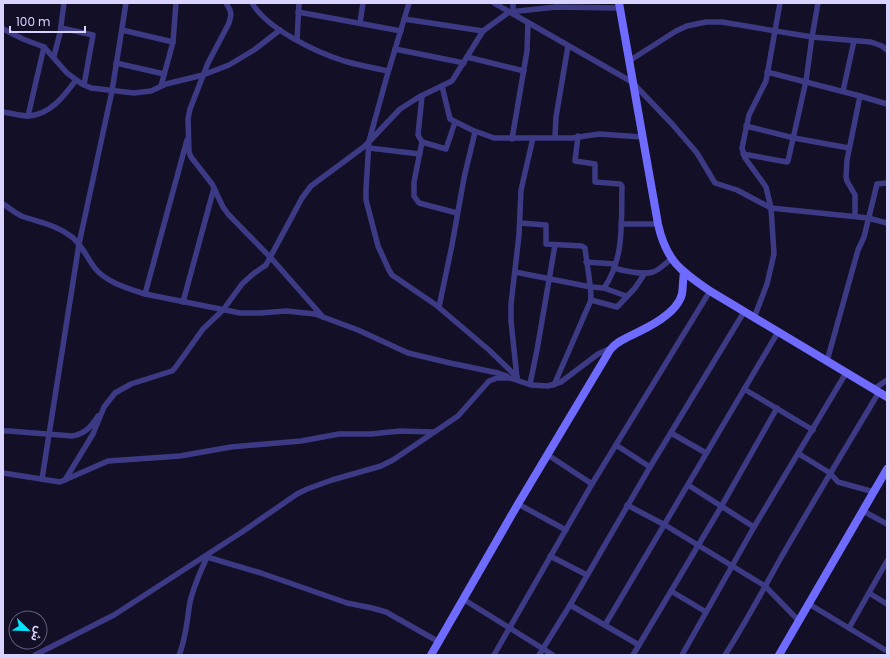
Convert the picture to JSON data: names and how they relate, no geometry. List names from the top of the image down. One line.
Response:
{"scale_bar":"100 m","north":"bottom right"}
